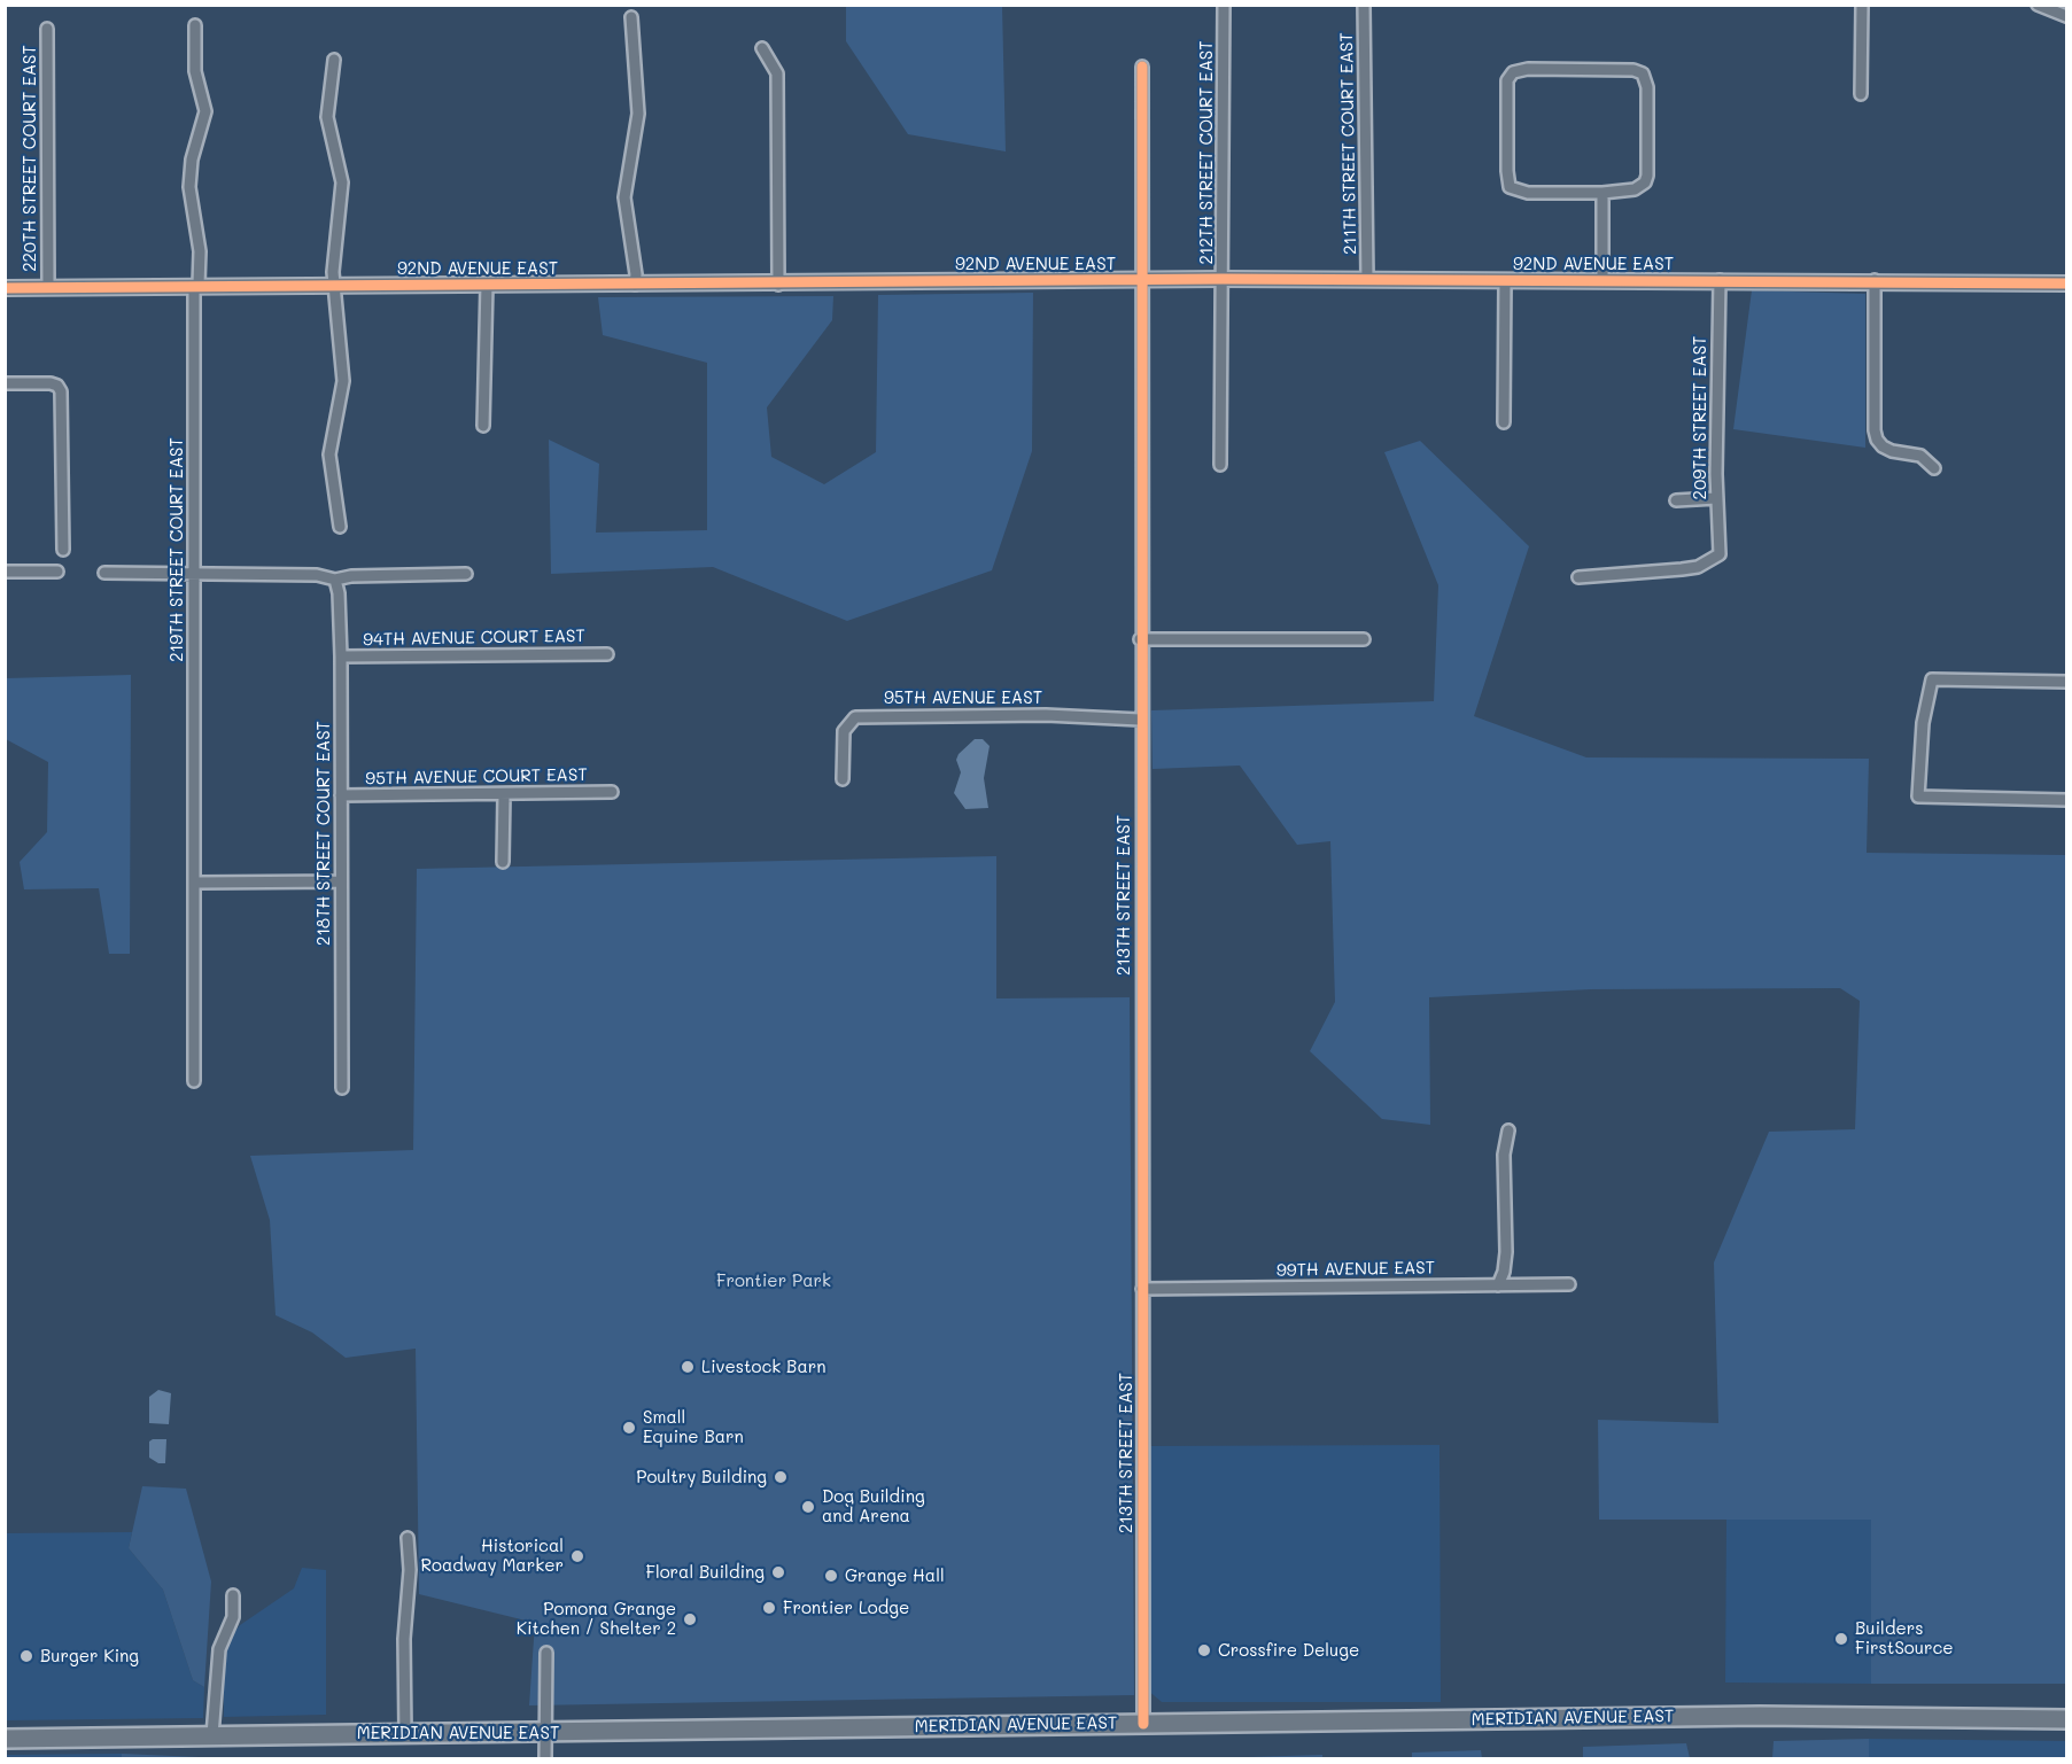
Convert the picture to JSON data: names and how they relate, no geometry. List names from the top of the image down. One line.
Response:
{"streets":{"main road":["MERIDIAN AVENUE EAST"],"street":["211TH STREET COURT EAST","212TH STREET COURT EAST","220TH STREET COURT EAST","92ND AVENUE EAST","209TH STREET EAST","219TH STREET COURT EAST","94TH AVENUE COURT EAST","95TH AVENUE EAST","95TH AVENUE COURT EAST","218TH STREET COURT EAST","213TH STREET EAST","99TH AVENUE EAST"]},"crossings":[["211TH STREET COURT EAST","92ND AVENUE EAST"],["212TH STREET COURT EAST","92ND AVENUE EAST"],["220TH STREET COURT EAST","92ND AVENUE EAST"],["92ND AVENUE EAST","209TH STREET EAST"],["92ND AVENUE EAST","219TH STREET COURT EAST"],["92ND AVENUE EAST","213TH STREET EAST"],["94TH AVENUE COURT EAST","218TH STREET COURT EAST"],["95TH AVENUE EAST","213TH STREET EAST"],["95TH AVENUE COURT EAST","218TH STREET COURT EAST"],["213TH STREET EAST","99TH AVENUE EAST"],["213TH STREET EAST","MERIDIAN AVENUE EAST"]],"parks":["Frontier Park"],"places":["Livestock Barn","Small Equine Barn","Poultry Building","Dog Building and Arena","Historical Roadway Marker","Floral Building","Grange Hall","Frontier Lodge","Pomona Grange Kitchen / Shelter 2","Builders FirstSource","Crossfire Deluge","Burger King"]}
